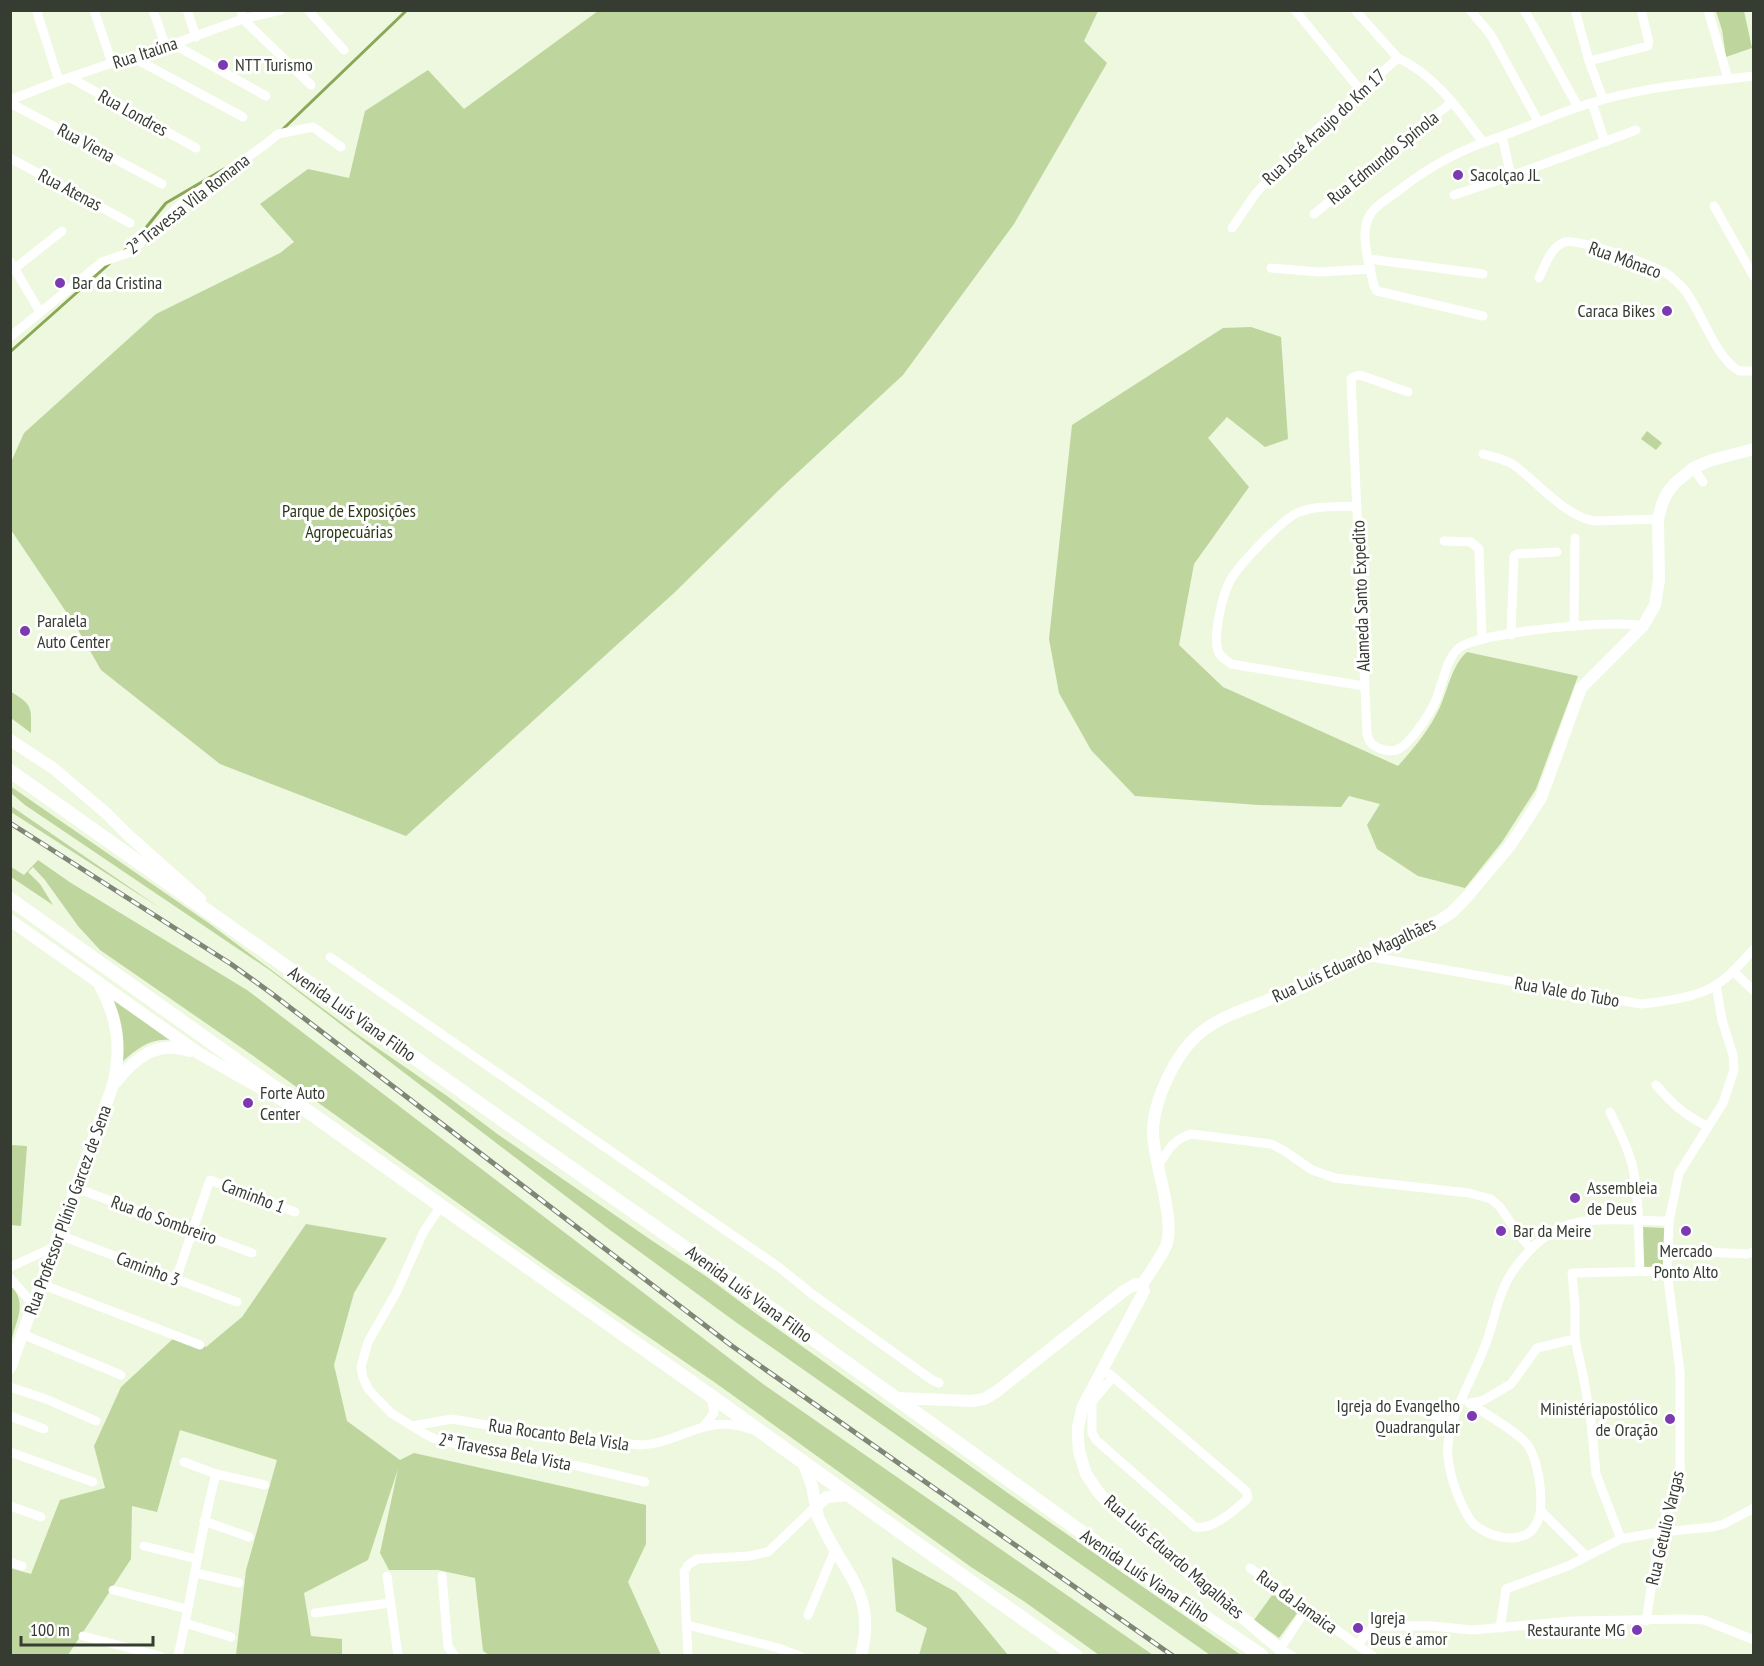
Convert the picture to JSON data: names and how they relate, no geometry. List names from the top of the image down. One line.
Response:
{"streets":{"highway":["Avenida Luís Viana Filho"],"main road":["Rua Luís Eduardo Magalhães","Rua Professor Plínio Garcez de Sena"],"street":["Rua Itaúna","Rua Londres","Rua José Araujo do Km 17","Rua Viena","Rua Edmundo Spínola","Rua Atenas","2ª Travessa Vila Romana","Rua Mônaco","Alameda Santo Expedito","Rua Vale do Tubo","Caminho 1","Rua do Sombreiro","Caminho 3","Rua Rocanto Bela Visla","2ª Travessa Bela Vista","Rua Getulio Vargas","Rua da Jamaica"]},"crossings":[["Rua Itaúna","Rua Londres"],["Rua Itaúna","Rua Viena"],["Alameda Santo Expedito","Rua Luís Eduardo Magalhães"],["Rua Luís Eduardo Magalhães","Rua Vale do Tubo"],["Rua Vale do Tubo","Rua Getulio Vargas"],["Caminho 1","Rua do Sombreiro"],["Rua Professor Plínio Garcez de Sena","Rua do Sombreiro"],["Rua Professor Plínio Garcez de Sena","Caminho 3"],["Rua Rocanto Bela Visla","2ª Travessa Bela Vista"]],"parks":["Parque de Exposições Agropecuárias"],"places":["NTT Turismo","Sacolçao JL","Bar da Cristina","Caraca Bikes","Paralela Auto Center","Forte Auto Center","Assembleia de Deus","Bar da Meire","Mercado Ponto Alto","Igreja do Evangelho Quadrangular","Ministériapostólico de Oração","Igreja Deus é amor","Restaurante MG"],"scale_bar":"100 m"}
